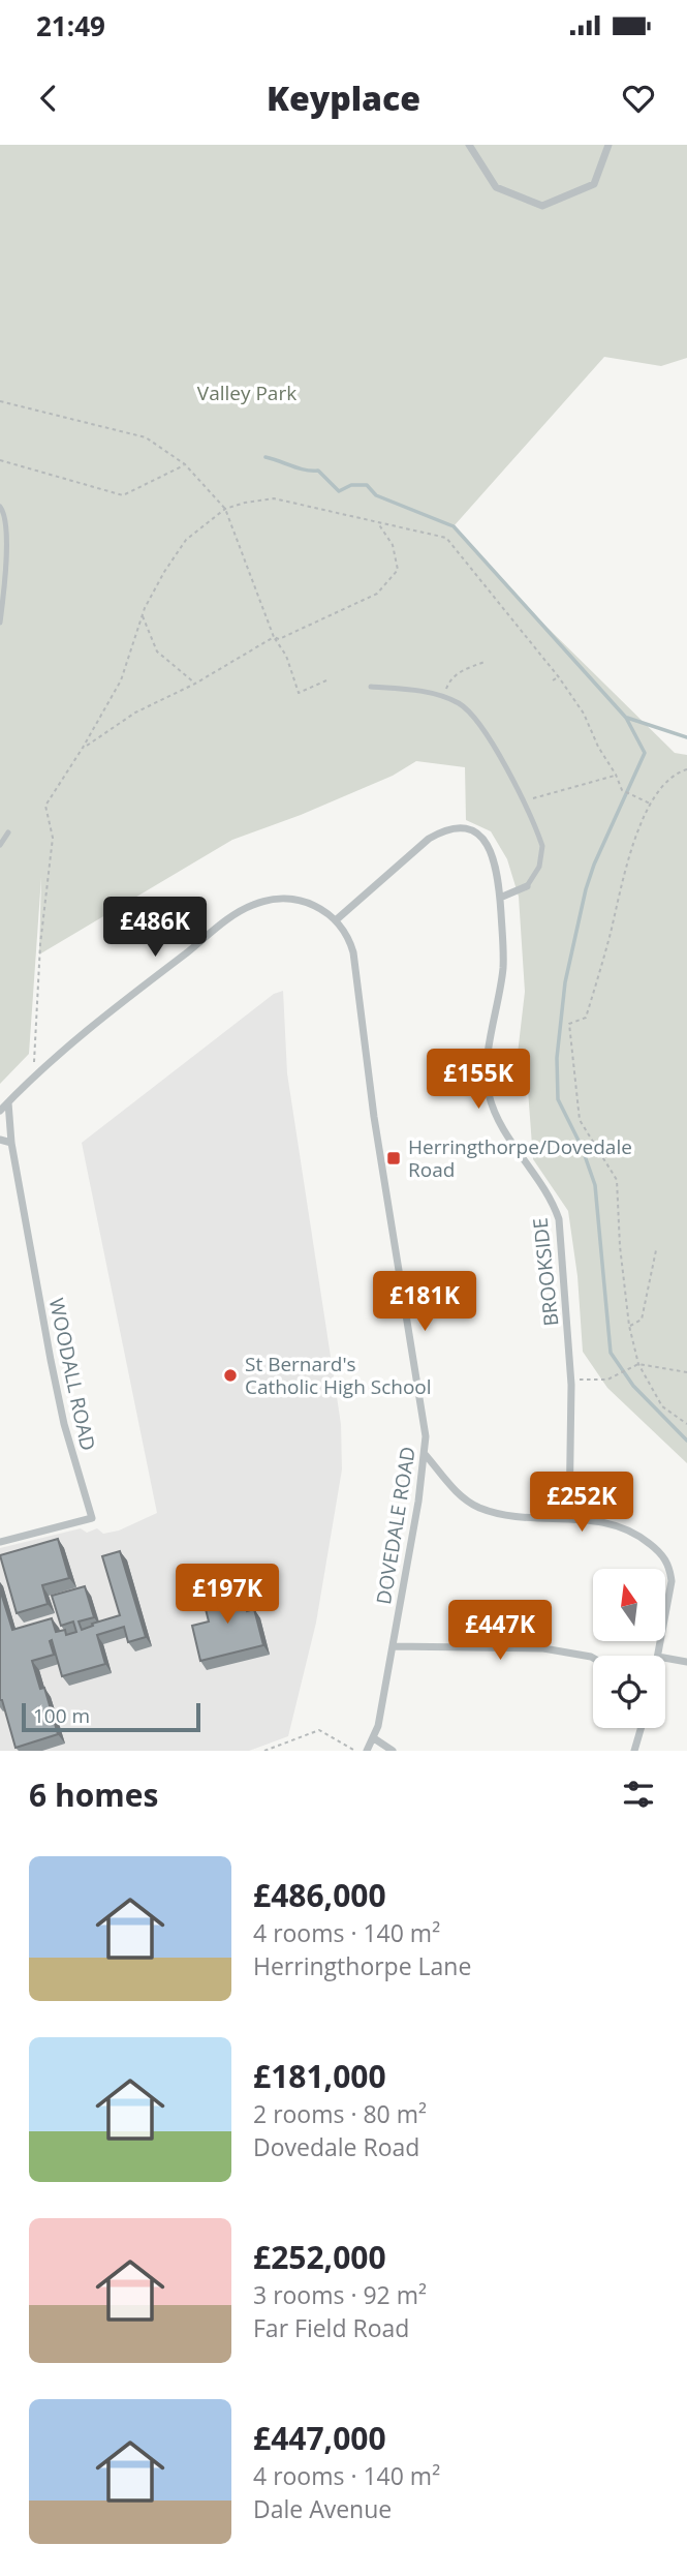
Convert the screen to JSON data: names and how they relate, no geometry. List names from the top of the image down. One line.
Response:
{"streets":{"street":["BROOKSIDE","WOODALL ROAD","DOVEDALE ROAD"]},"crossings":[["BROOKSIDE","DOVEDALE ROAD"]],"parks":["Valley Park"],"places":{"transit":["Herringthorpe/Dovedale Road"],"other":["St Bernard's Catholic High School"]},"scale_bar":"100 m","north":"top","page":{"status":"21:49","header":"Keyplace","price":["£486K","£155K","£181K","£252K","£197K","£447K"],"scale":"100 m","heading":"6 homes","list":[{"name":"£486,000","note":"4 rooms · 140 m² · Herringthorpe Lane"},{"name":"£181,000","note":"2 rooms · 80 m² · Dovedale Road"},{"name":"£252,000","note":"3 rooms · 92 m² · Far Field Road"},{"name":"£447,000","note":"4 rooms · 140 m² · Dale Avenue"}]}}
